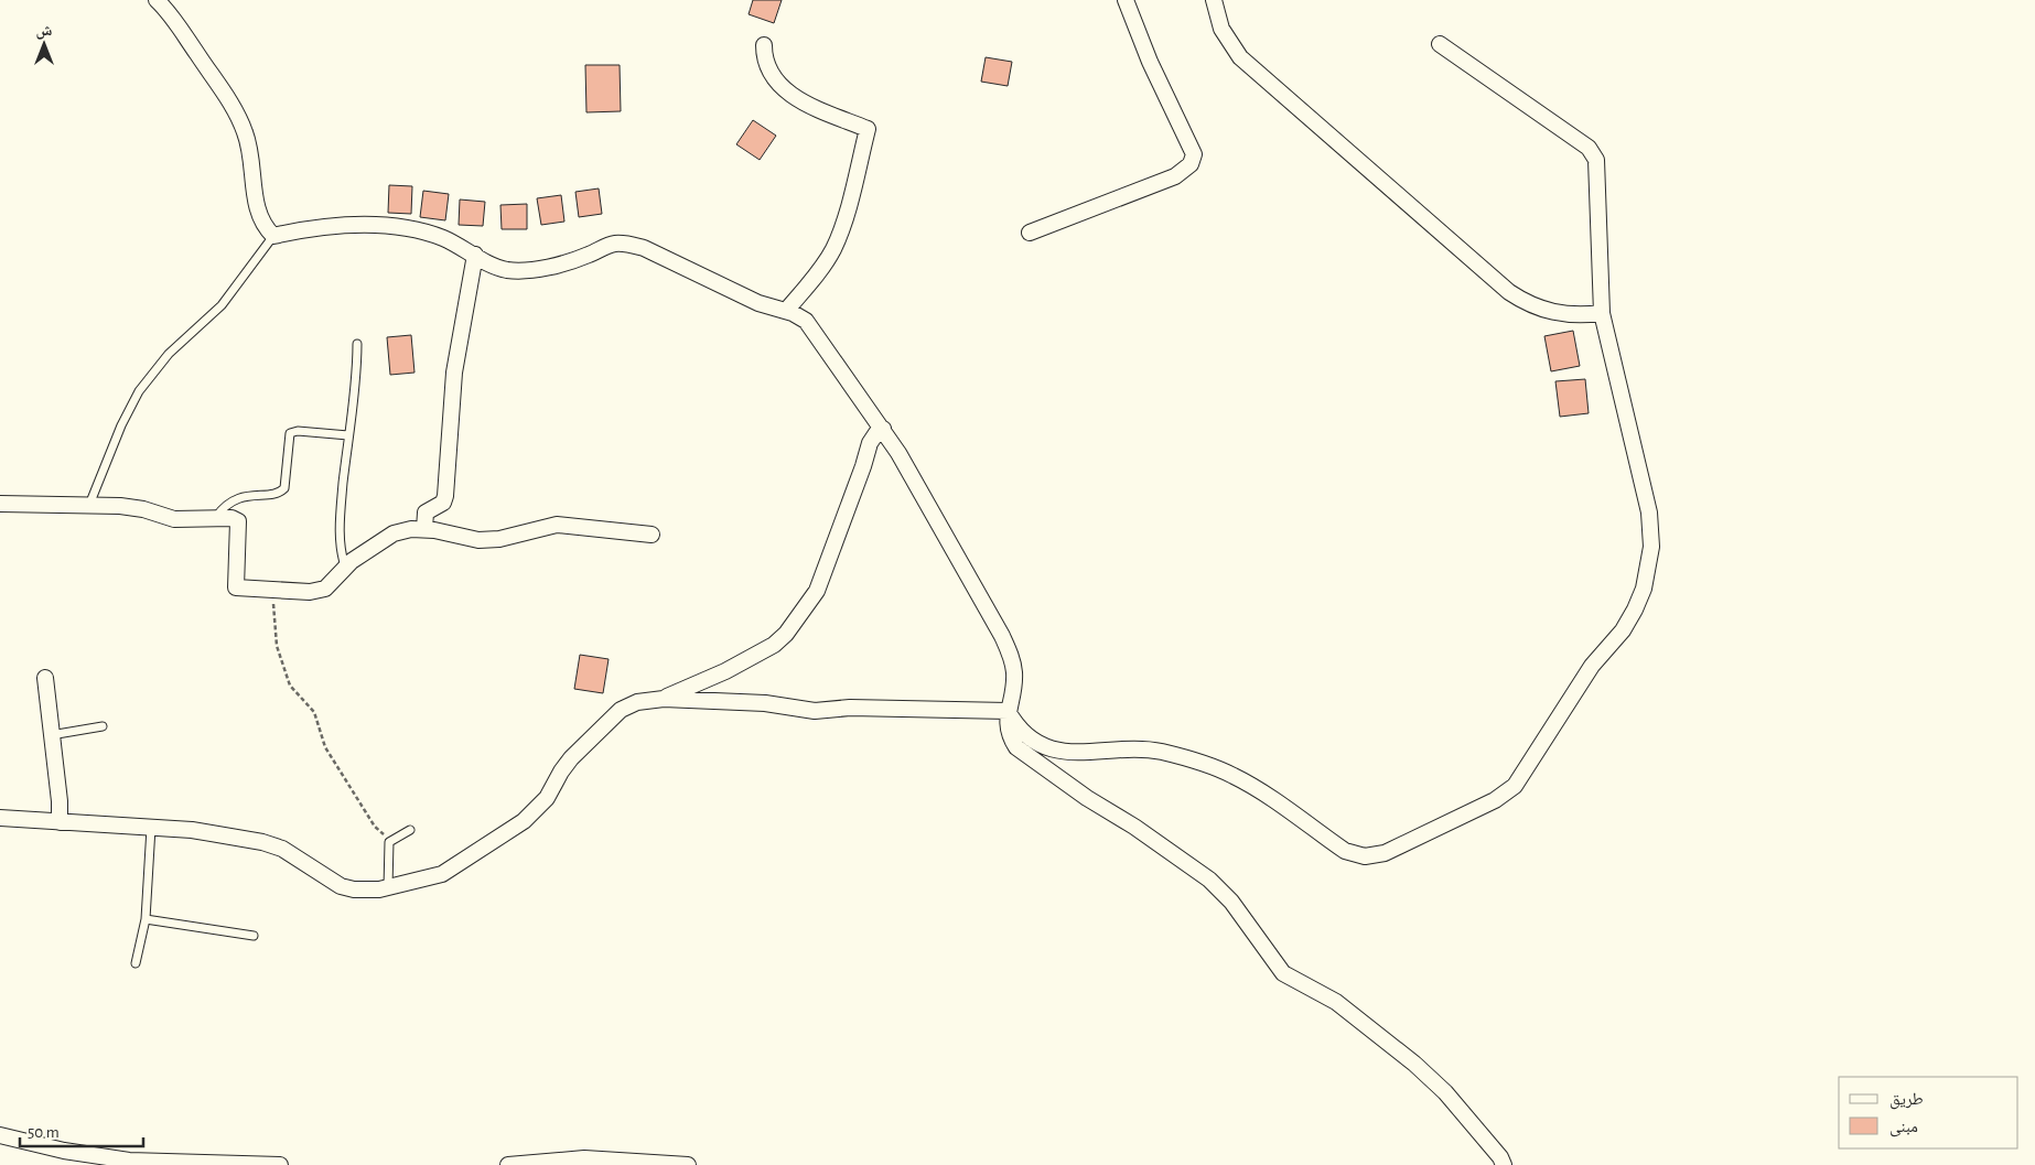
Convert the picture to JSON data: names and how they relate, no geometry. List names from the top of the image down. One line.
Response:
{"legend":["طريق","مبنى"],"scale_bar":"50 m","north":"top"}
